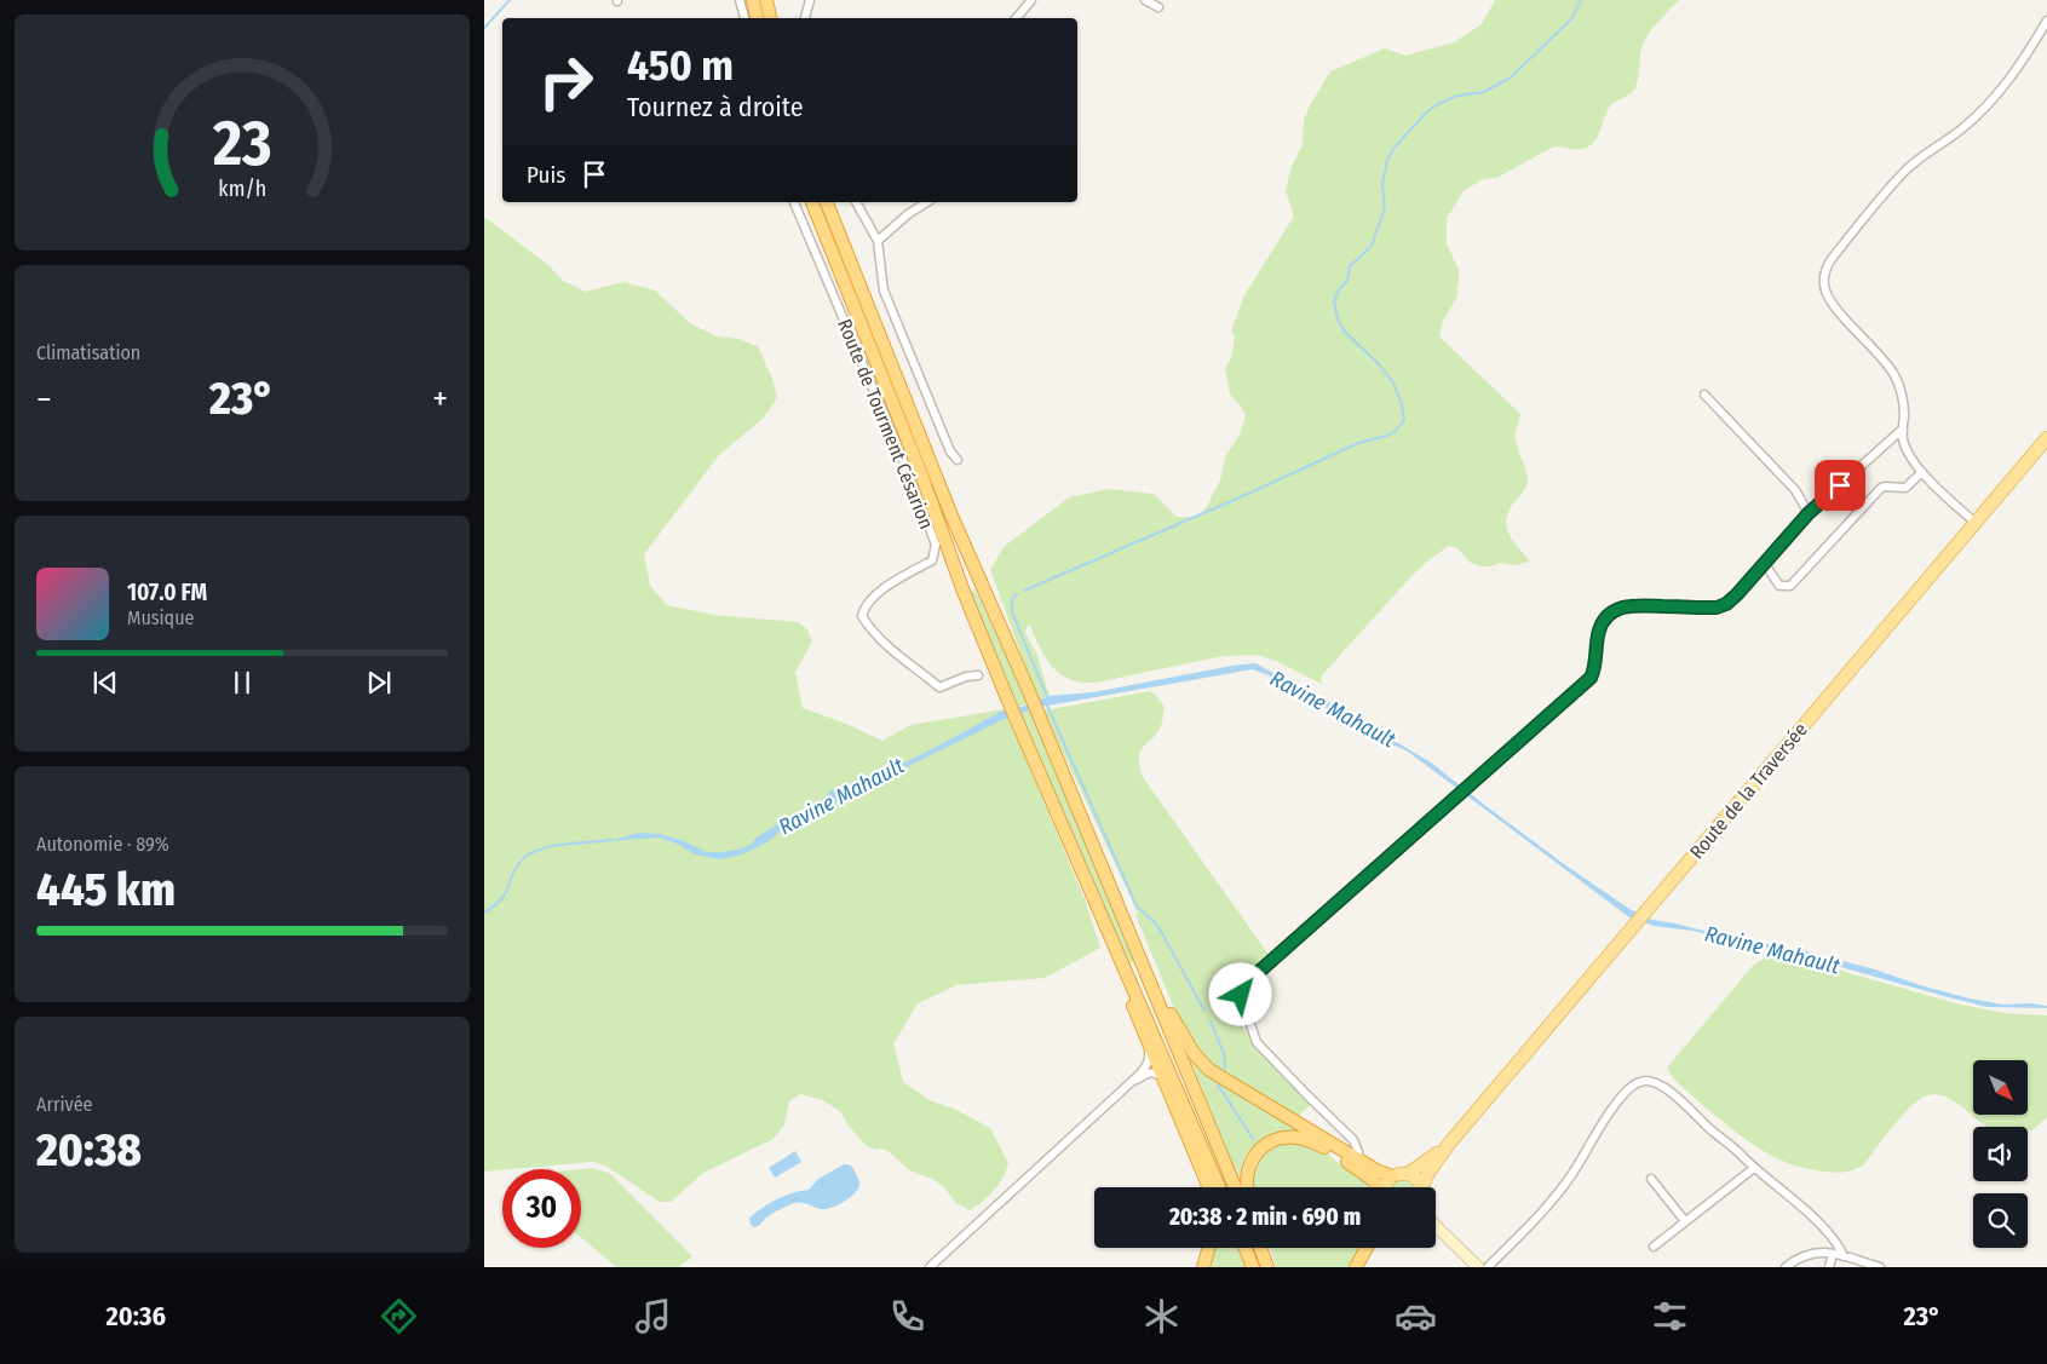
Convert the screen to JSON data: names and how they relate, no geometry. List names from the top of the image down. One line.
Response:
{"streets":{"main road":["Route de la Traversée"],"street":["Route de Tourment Césarion"]},"water":["Ravine Mahault"],"north":"bottom right","page":{"turn":["450 m","Tournez à droite"],"then":"Puis","tile":["Climatisation",["Autonomie · 89%","445 km"],["Arrivée","20:38"]],"heat":["−","23°","+"],"song":["107.0 FM","Musique"],"limit":"30","trip":"20:38 · 2 min · 690 m","tabs":["20:36","23°"],"gauge":["23","km/h"]}}
